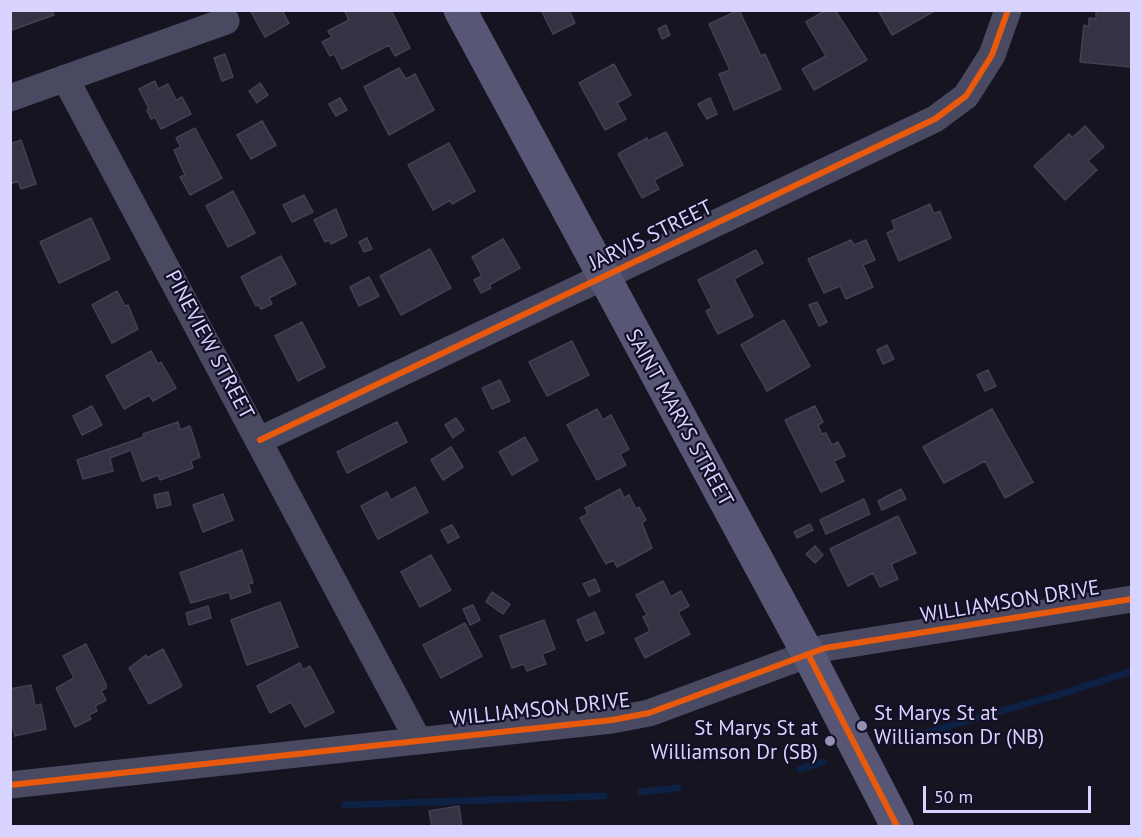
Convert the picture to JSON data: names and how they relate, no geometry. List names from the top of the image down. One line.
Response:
{"streets":{"main road":["SAINT MARYS STREET"],"street":["JARVIS STREET","PINEVIEW STREET","WILLIAMSON DRIVE"]},"crossings":[["JARVIS STREET","PINEVIEW STREET"],["JARVIS STREET","SAINT MARYS STREET"],["PINEVIEW STREET","WILLIAMSON DRIVE"],["SAINT MARYS STREET","WILLIAMSON DRIVE"]],"places":["St Marys St at Williamson Dr (NB)","St Marys St at Williamson Dr (SB)"],"scale_bar":"50 m"}
